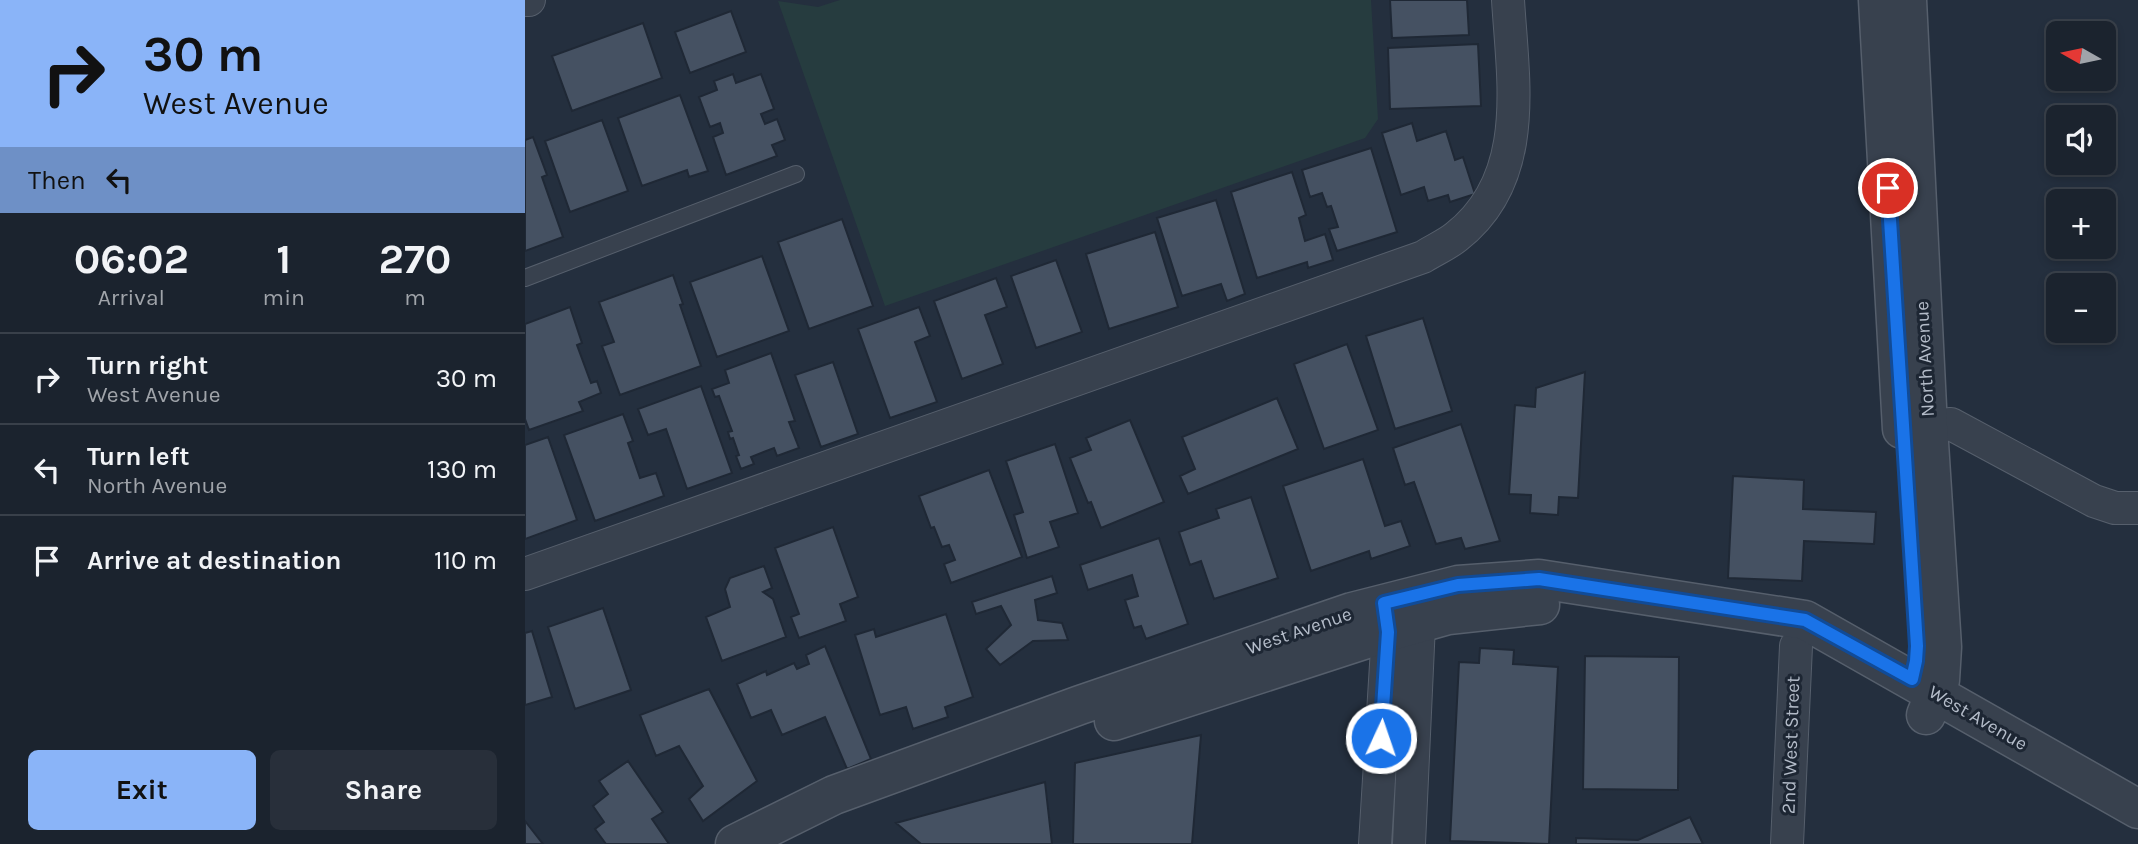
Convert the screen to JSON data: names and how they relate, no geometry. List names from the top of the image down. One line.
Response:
{"streets":{"street":["North Avenue","West Avenue","2nd West Street"]},"crossings":[["North Avenue","West Avenue"],["West Avenue","2nd West Street"]],"north":"left","page":{"turn":["30 m","West Avenue"],"map_buttons":["+","−"],"then":"Then","eta":["06:02","Arrival","1","min","270","m"],"list":[{"name":"Turn right","note":"West Avenue","value":"30 m"},{"name":"Turn left","note":"North Avenue","value":"130 m"},{"name":"Arrive at destination","value":"110 m"}],"buttons":["Exit","Share"]}}
